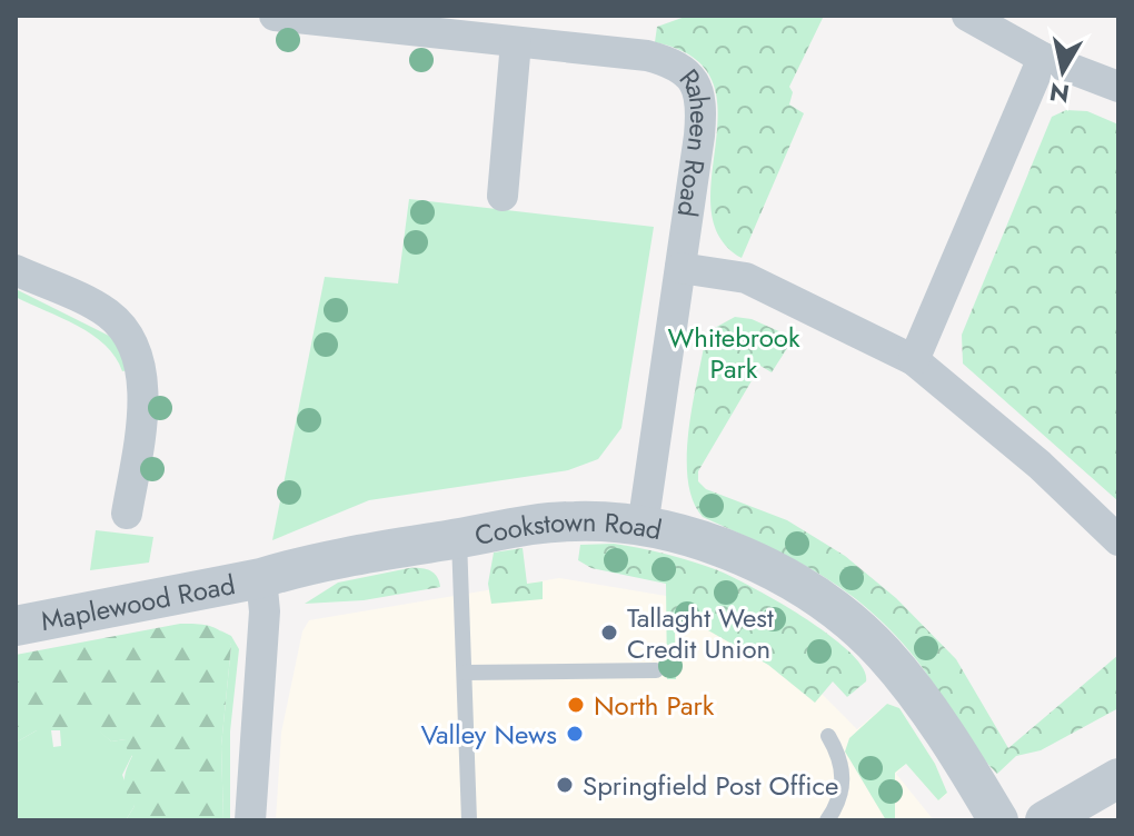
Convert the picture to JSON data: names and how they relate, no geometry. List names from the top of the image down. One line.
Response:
{"streets":{"street":["Raheen Road","Cookstown Road","Maplewood Road"]},"crossings":[["Raheen Road","Cookstown Road"],["Cookstown Road","Maplewood Road"]],"parks":["Whitebrook Park"],"places":["Tallaght West Credit Union","North Park","Valley News","Springfield Post Office"],"north":"bottom"}
